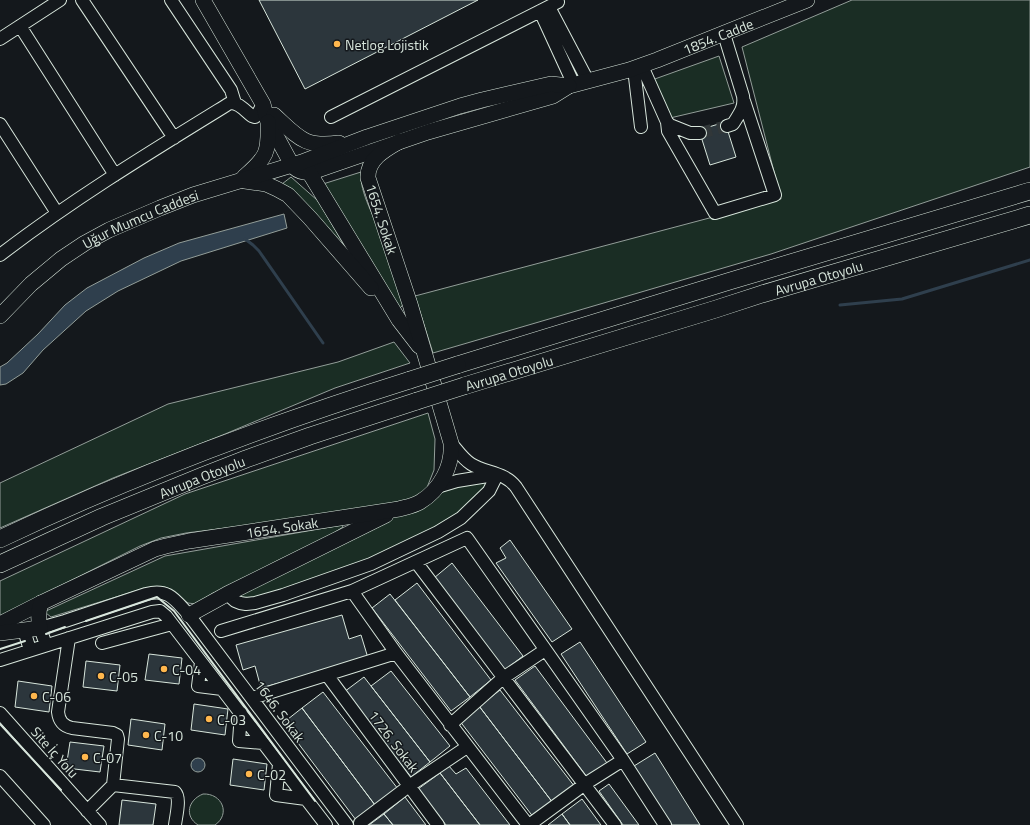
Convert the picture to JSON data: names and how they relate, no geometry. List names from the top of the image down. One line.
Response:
{"streets":{"highway":["Avrupa Otoyolu"],"main road":["1854. Cadde","1654. Sokak","Uğur Mumcu Caddesi"],"street":["1646. Sokak","1726. Sokak","Site İç Yolu"]},"crossings":[["1654. Sokak","Uğur Mumcu Caddesi"]],"places":["Netlog Lojistik","C-04","C-05","C-06","C-03","C-10","C-07","C-02"]}
